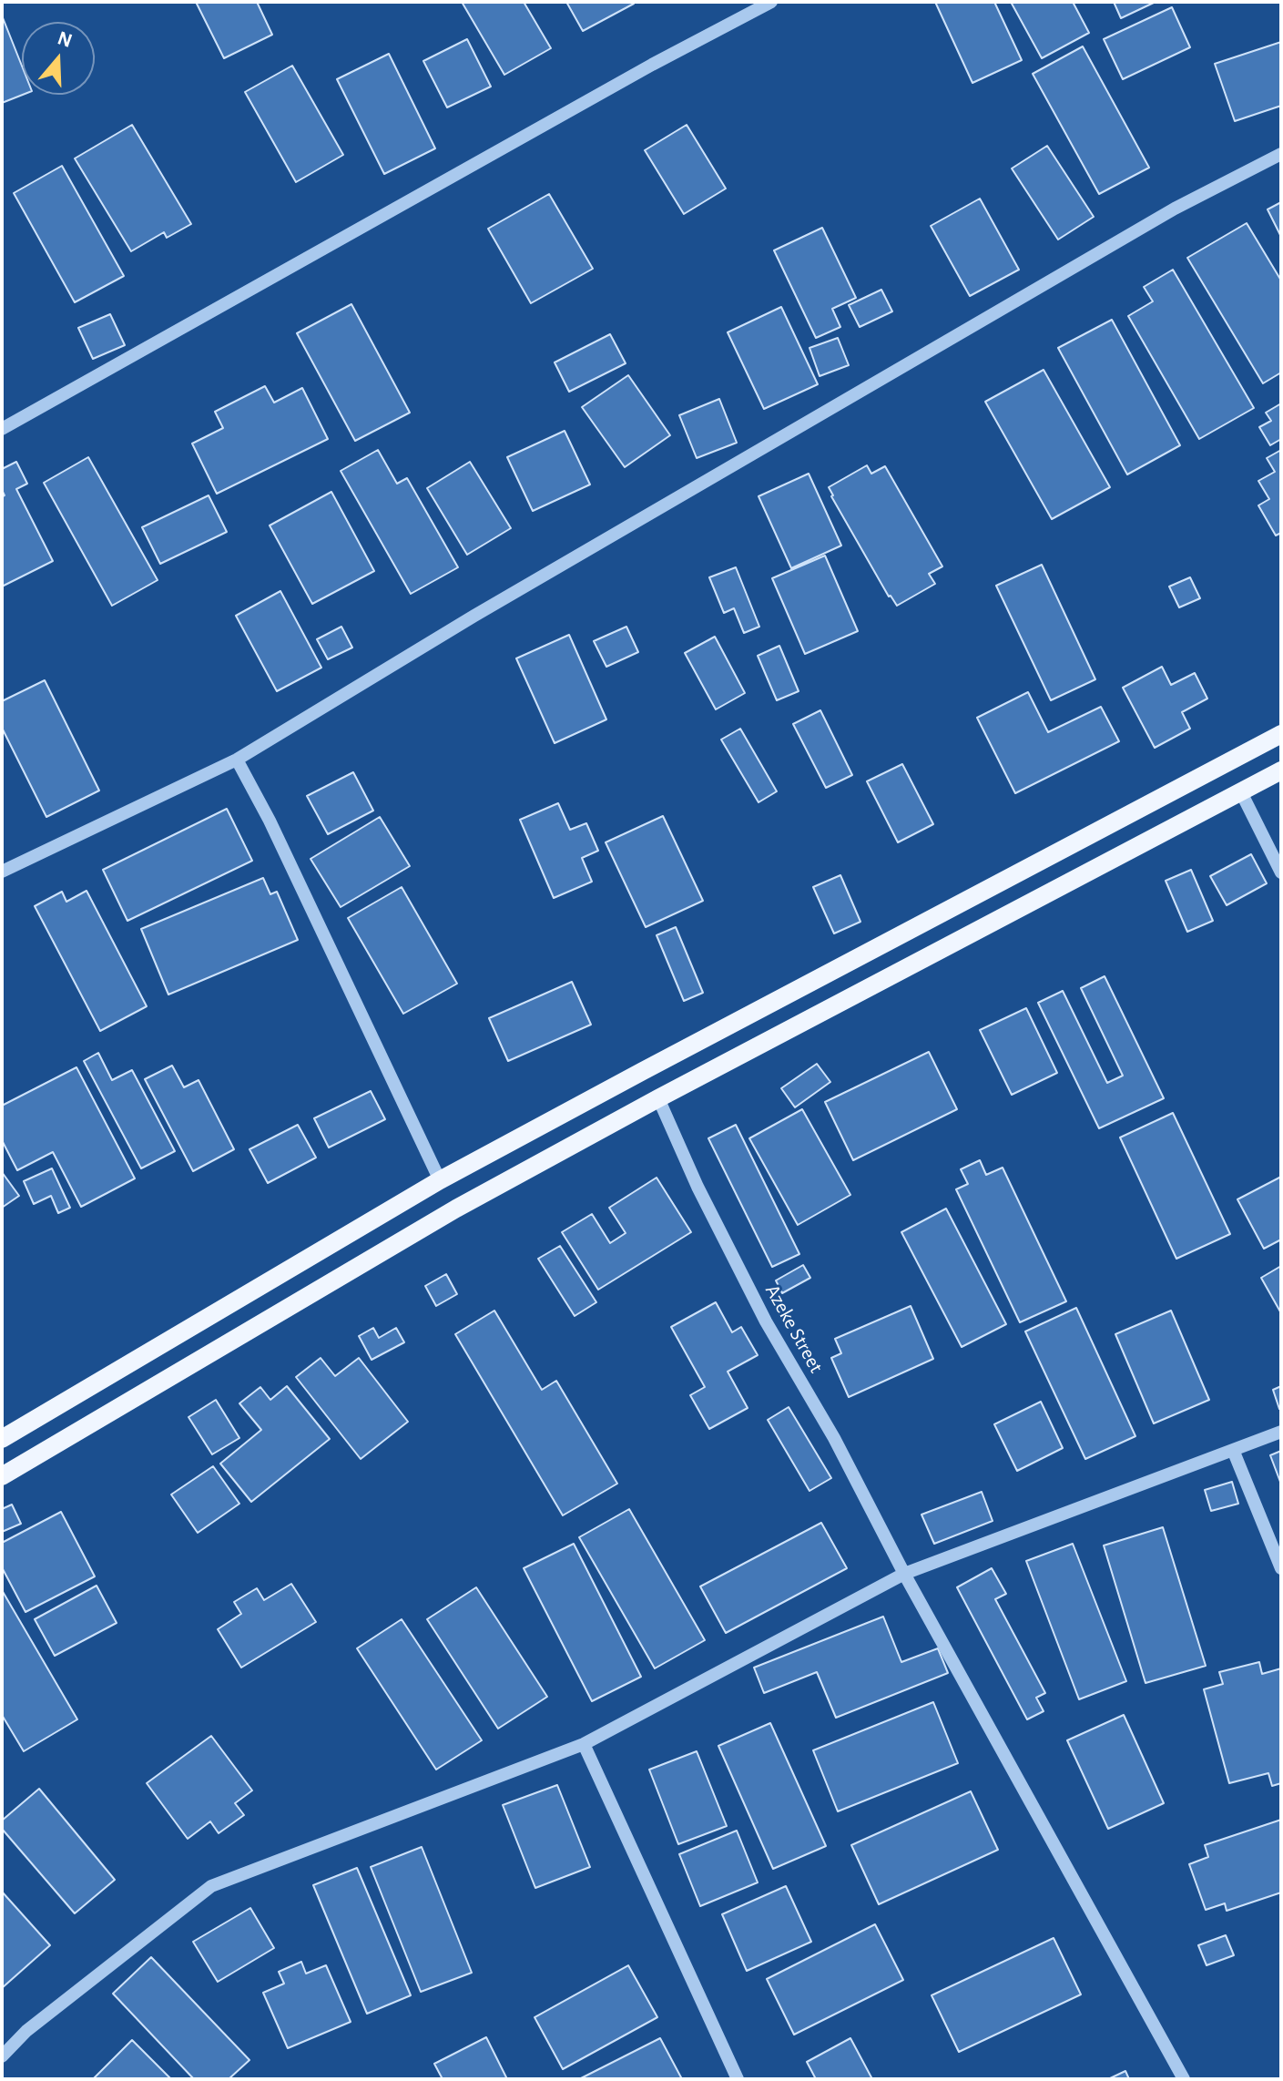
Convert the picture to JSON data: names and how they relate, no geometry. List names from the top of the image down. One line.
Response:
{"streets":{"street":["Azeke Street"]},"north":"top"}
